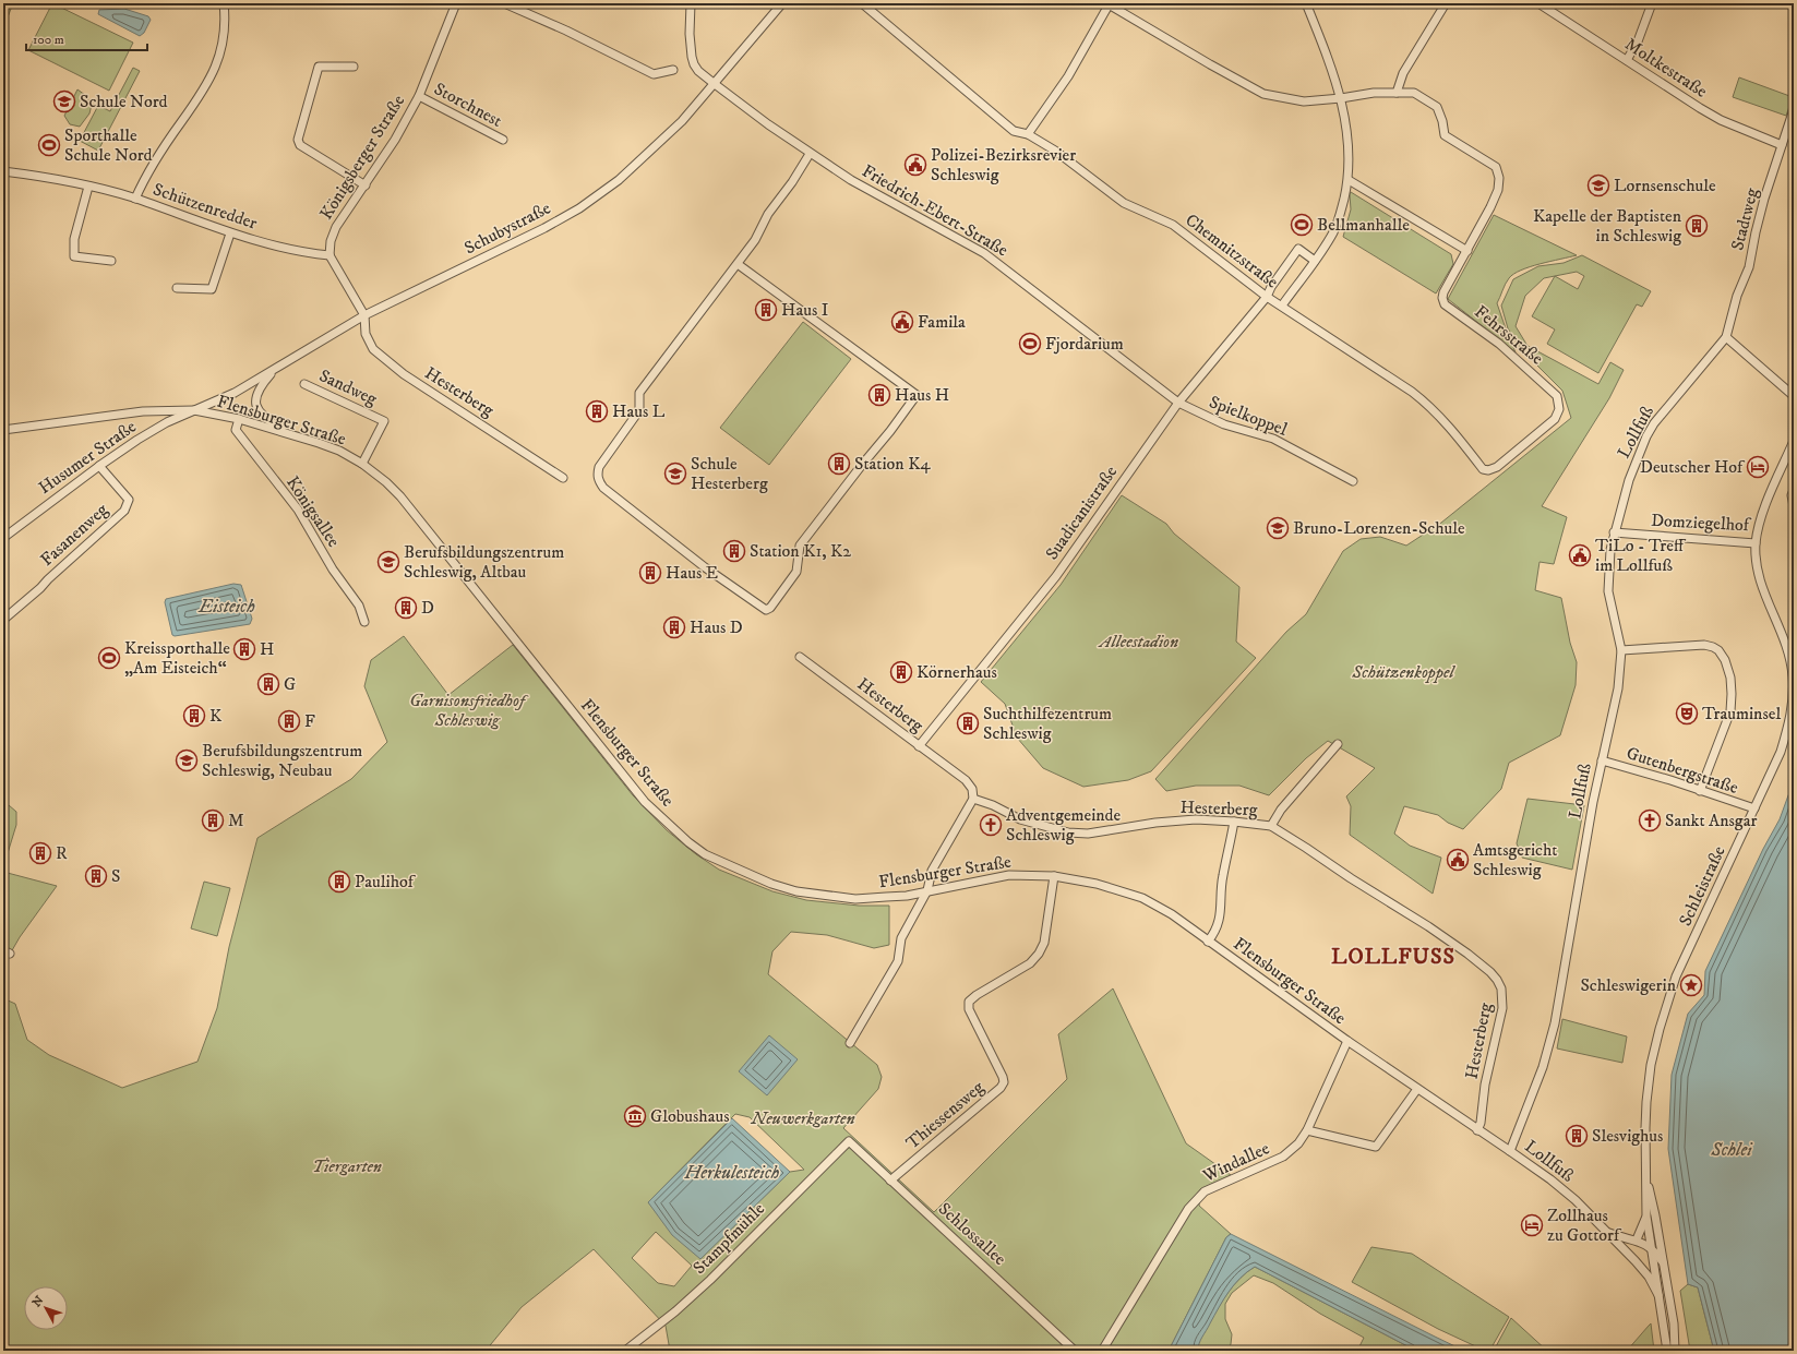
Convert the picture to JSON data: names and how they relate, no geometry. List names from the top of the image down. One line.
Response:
{"streets":{"street":["Moltkestraße","Storchnest","Königsberger Straße","Schützenredder","Friedrich-Ebert-Straße","Stadtweg","Schubystraße","Chemnitzstraße","Fehrsstraße","Sandweg","Hesterberg","Spielkoppel","Flensburger Straße","Lollfuß","Husumer Straße","Königsallee","Suadicanistraße","Domziegelhof","Fasanenweg","Gutenbergstraße","Schleistraße","Thiessensweg","Windallee","Schlossallee","Stampfmühle"]},"crossings":[["Moltkestraße","Stadtweg"],["Storchnest","Königsberger Straße"],["Königsberger Straße","Schützenredder"],["Friedrich-Ebert-Straße","Schubystraße"],["Friedrich-Ebert-Straße","Spielkoppel"],["Friedrich-Ebert-Straße","Suadicanistraße"],["Stadtweg","Lollfuß"],["Schubystraße","Hesterberg"],["Schubystraße","Flensburger Straße"],["Schubystraße","Husumer Straße"],["Chemnitzstraße","Fehrsstraße"],["Chemnitzstraße","Suadicanistraße"],["Sandweg","Flensburger Straße"],["Hesterberg","Flensburger Straße"],["Hesterberg","Suadicanistraße"],["Spielkoppel","Suadicanistraße"],["Flensburger Straße","Lollfuß"],["Flensburger Straße","Husumer Straße"],["Flensburger Straße","Königsallee"],["Flensburger Straße","Thiessensweg"],["Flensburger Straße","Windallee"],["Lollfuß","Domziegelhof"],["Lollfuß","Gutenbergstraße"],["Lollfuß","Schleistraße"],["Husumer Straße","Fasanenweg"],["Domziegelhof","Schleistraße"],["Gutenbergstraße","Schleistraße"],["Thiessensweg","Schlossallee"],["Schlossallee","Stampfmühle"]],"districts":["LOLLFUSS"],"water":["Eisteich","Schlei","Herkulesteich"],"parks":["Alleestadion","Schützenkoppel","Garnisonsfriedhof Schleswig","Neuwerkgarten","Tiergarten"],"places":{"school or university":["Schule Nord","Lornsenschule","Schule Hesterberg","Bruno-Lorenzen-Schule","Berufsbildungszentrum Schleswig, Altbau","Berufsbildungszentrum Schleswig, Neubau"],"sports":["Sporthalle Schule Nord","Bellmanhalle","Fjordarium","Kreissporthalle „Am Eisteich“"],"public building":["Polizei-Bezirksrevier Schleswig","Famila","TiLo - Treff im Lollfuß","Amtsgericht Schleswig"],"building":["Kapelle der Baptisten in Schleswig","Haus I","Haus H","Haus L","Station K4","Station K1, K2","Haus E","D","Haus D","H","Körnerhaus","G","K","F","Suchthilfezentrum Schleswig","M","R","S","Paulihof","Slesvighus"],"hotel":["Deutscher Hof","Zollhaus zu Gottorf"],"theatre":["Trauminsel"],"church":["Sankt Ansgar","Adventgemeinde Schleswig"],"place":["Schleswigerin"],"museum":["Globushaus"]},"scale_bar":"100 m","north":"top left"}
